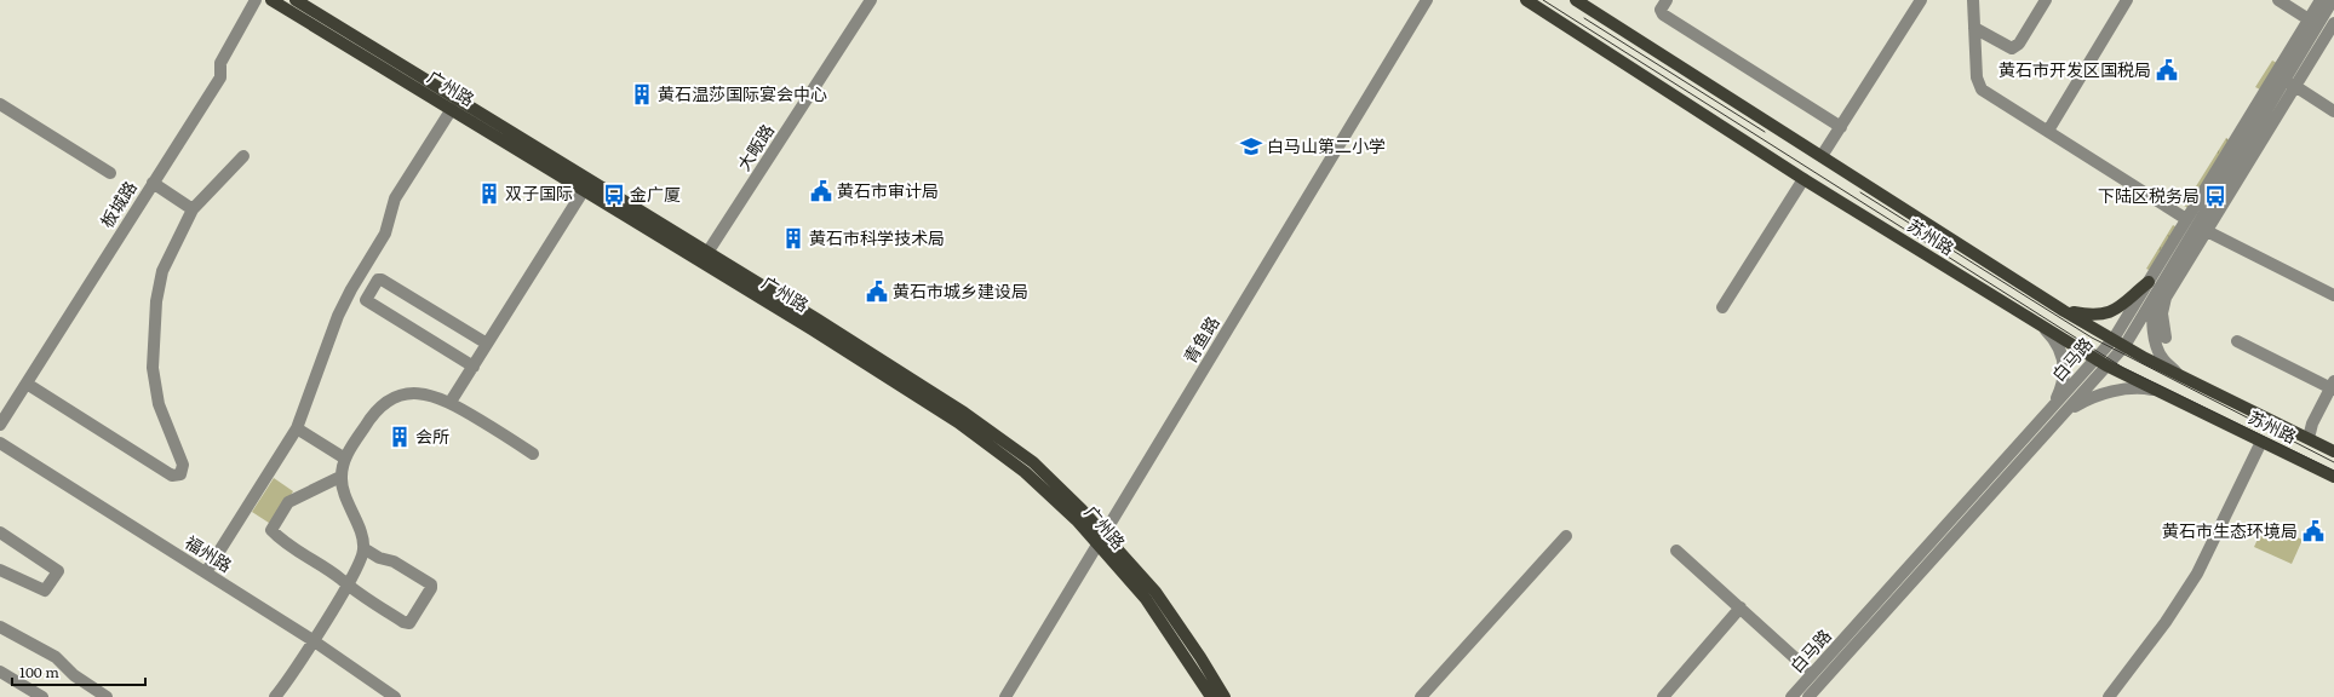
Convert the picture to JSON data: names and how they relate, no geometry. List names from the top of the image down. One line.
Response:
{"streets":{"main road":["广州路","苏州路"],"street":["大畈路","板城路","青鱼路","白马路","福州路"]},"crossings":[["广州路","大畈路"],["广州路","青鱼路"],["苏州路","白马路"]],"places":{"public building":["黄石市开发区国税局","黄石市审计局","黄石市城乡建设局","黄石市生态环境局"],"building":["黄石温莎国际宴会中心","双子国际","黄石市科学技术局","会所"],"school or university":["白马山第二小学"],"bus stop":["金广厦","下陆区税务局"]},"scale_bar":"100 m"}
